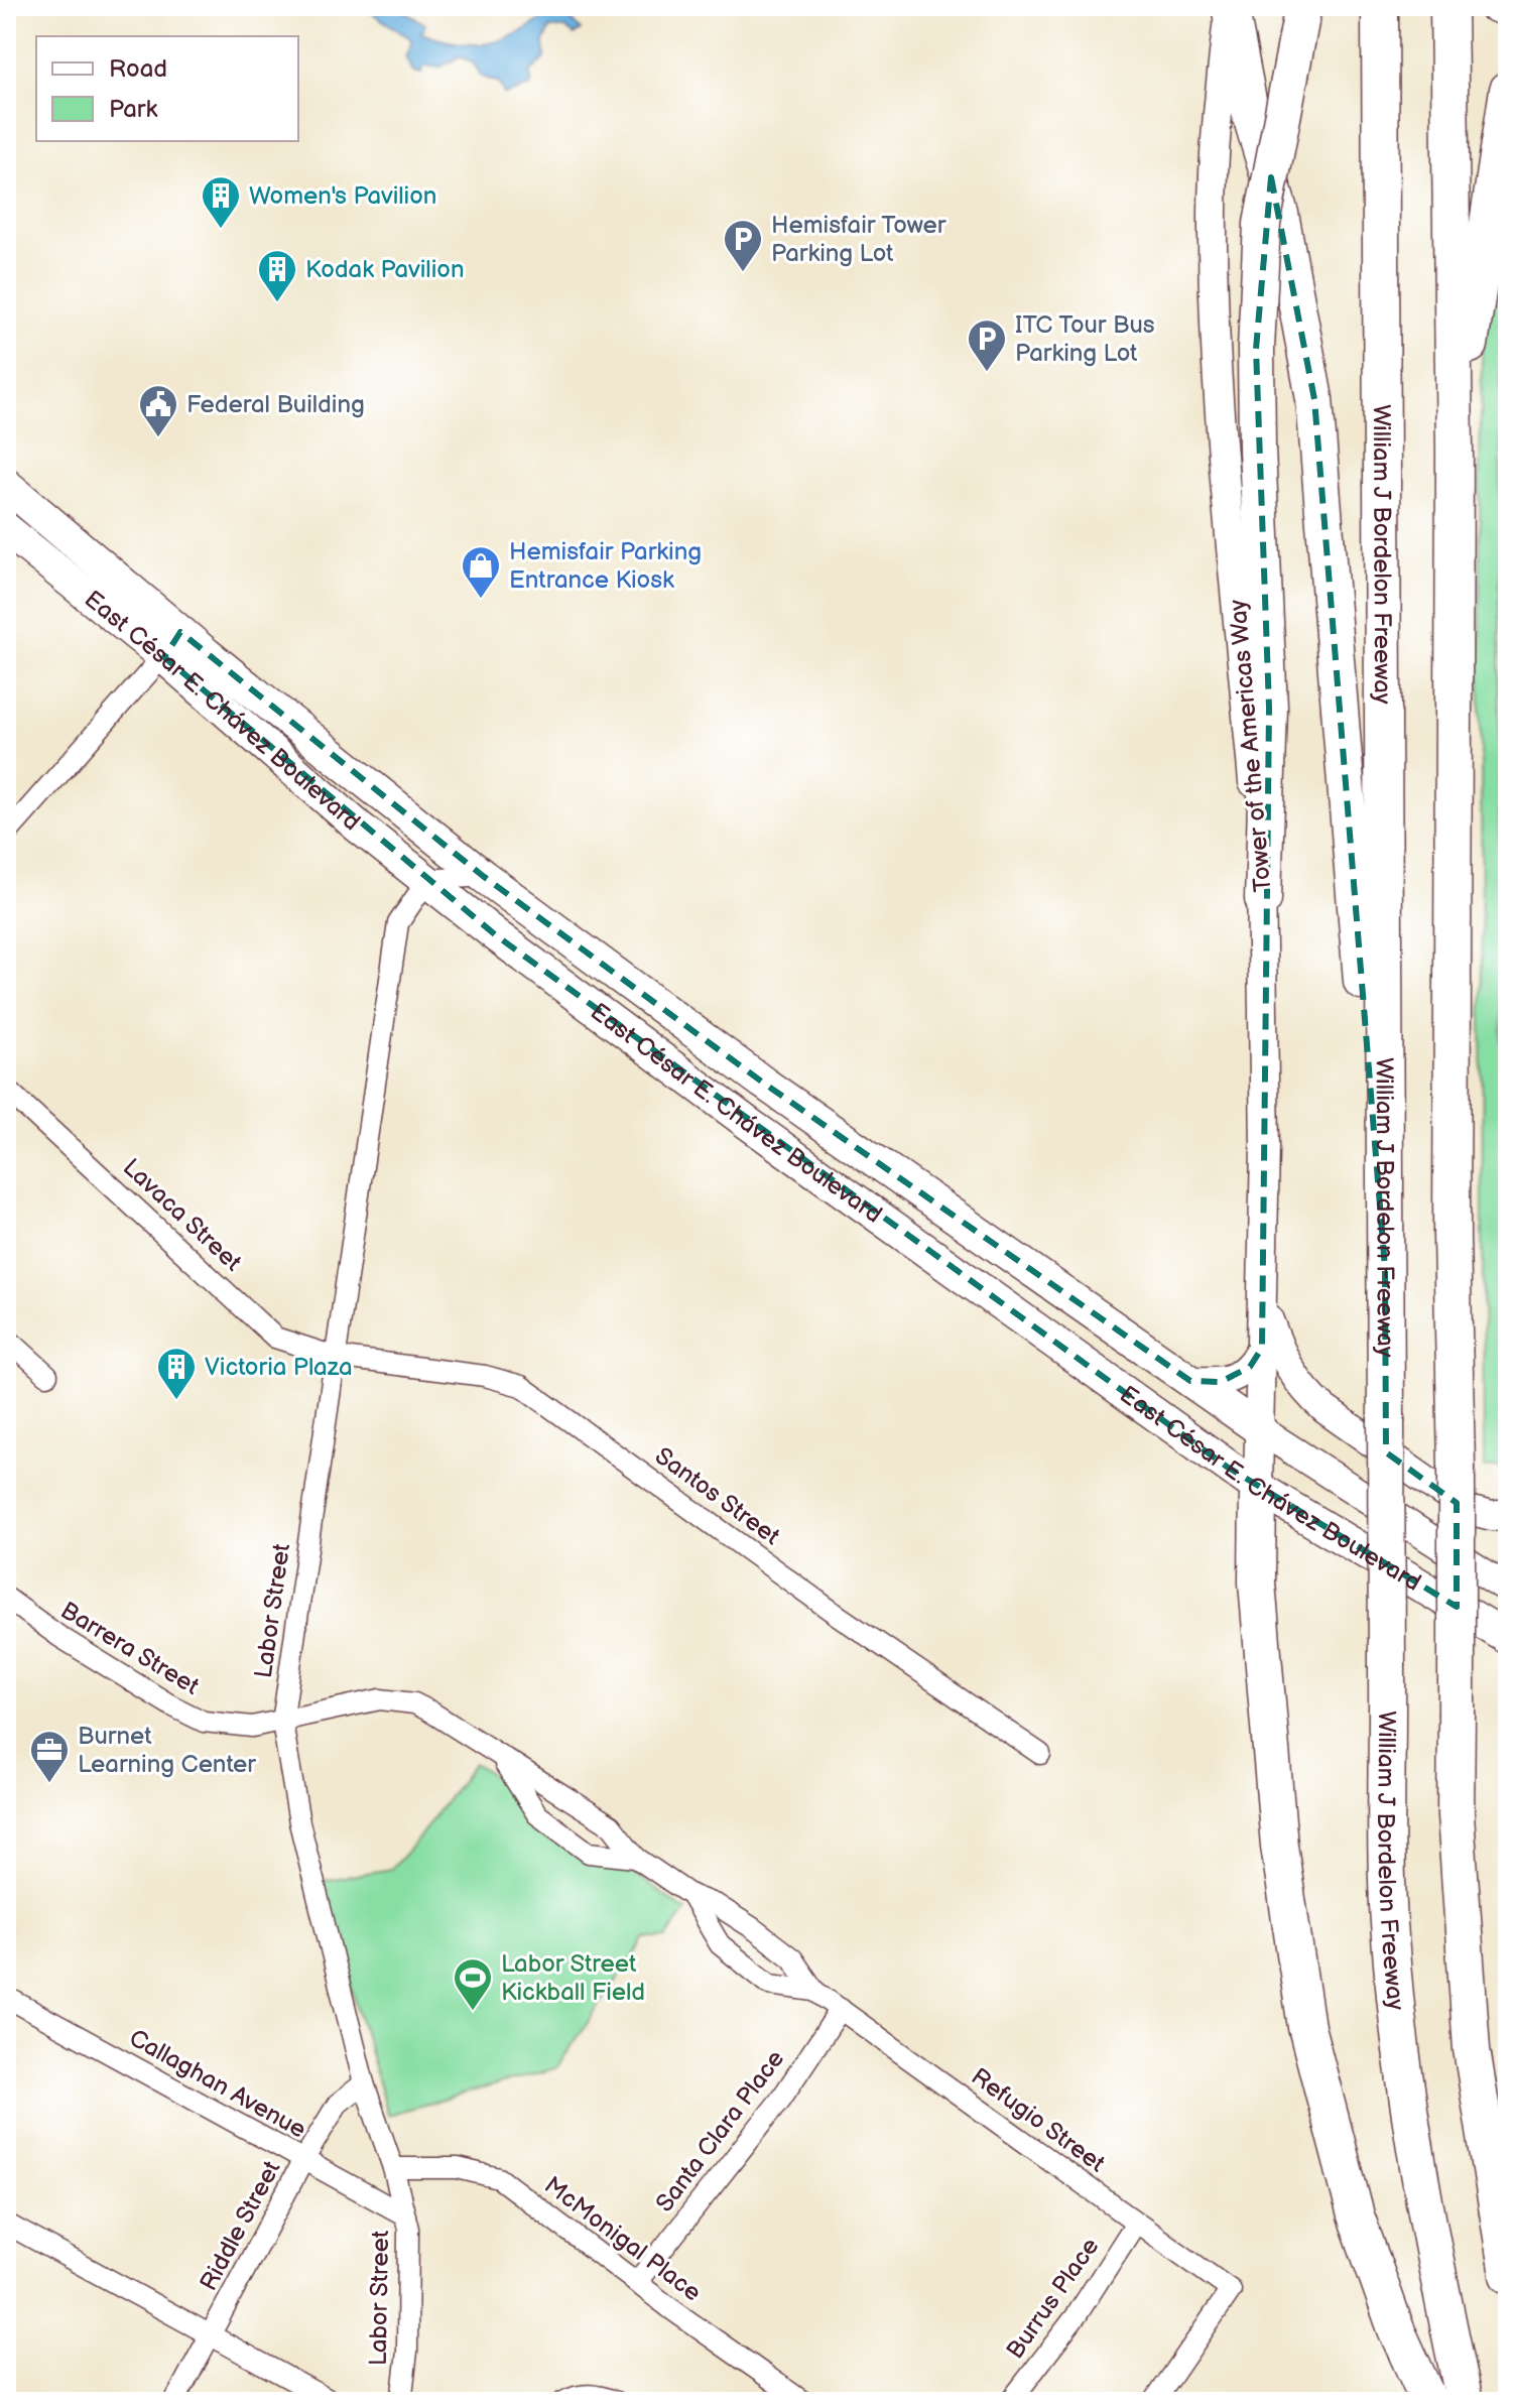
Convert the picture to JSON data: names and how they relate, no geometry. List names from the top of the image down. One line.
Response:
{"streets":{"highway":["William J Bordelon Freeway"],"main road":["East César E. Chávez Boulevard","Tower of the Americas Way"],"street":["Lavaca Street","Santos Street","Labor Street","Barrera Street","Callaghan Avenue","Refugio Street","Santa Clara Place","Riddle Street","McMonigal Place","Burrus Place"]},"crossings":[["East César E. Chávez Boulevard","Tower of the Americas Way"],["East César E. Chávez Boulevard","Labor Street"],["Lavaca Street","Santos Street"],["Lavaca Street","Labor Street"],["Santos Street","Labor Street"],["Labor Street","Barrera Street"],["Labor Street","Callaghan Avenue"],["Labor Street","Refugio Street"],["Labor Street","Riddle Street"],["Labor Street","McMonigal Place"],["Barrera Street","Refugio Street"],["Callaghan Avenue","Riddle Street"],["Refugio Street","Santa Clara Place"],["Refugio Street","Burrus Place"],["Santa Clara Place","McMonigal Place"]],"places":{"building":["Women's Pavilion","Kodak Pavilion","Victoria Plaza"],"parking":["Hemisfair Tower Parking Lot","ITC Tour Bus Parking Lot"],"public building":["Federal Building"],"shop":["Hemisfair Parking Entrance Kiosk"],"office":["Burnet Learning Center"],"sports":["Labor Street Kickball Field"]},"legend":["Road","Park"]}
